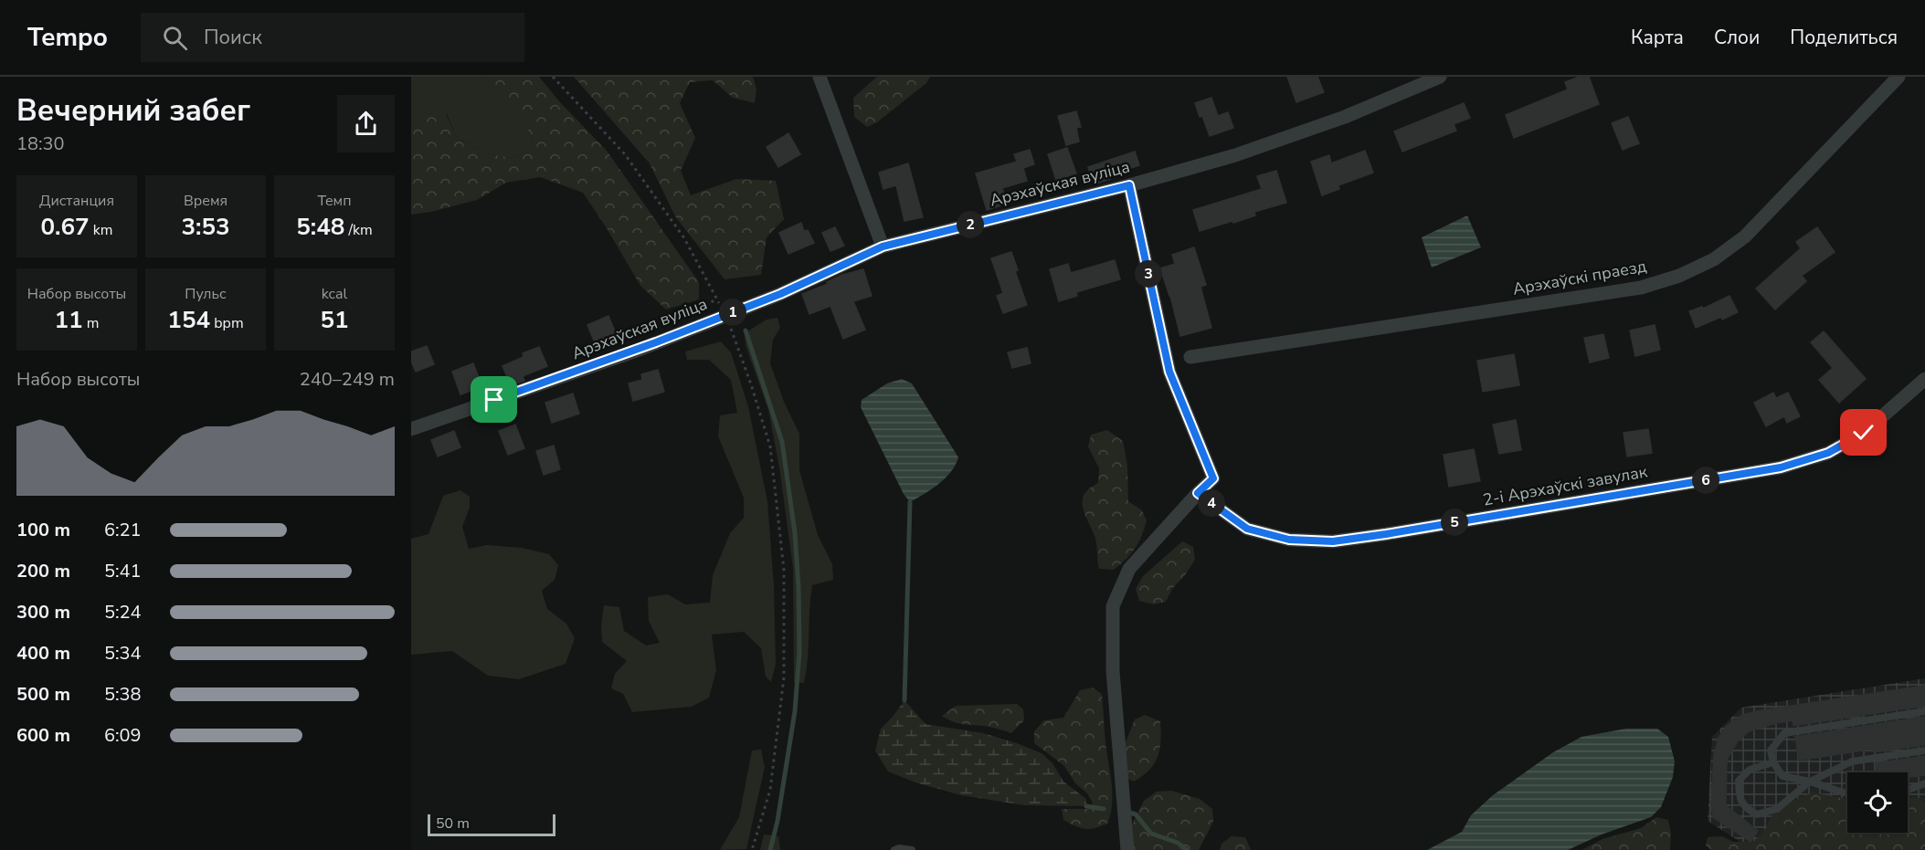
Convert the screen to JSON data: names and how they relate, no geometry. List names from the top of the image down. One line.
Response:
{"streets":{"street":["Арэхаўская вуліца","Арэхаўскі праезд","2-і Арэхаўскі завулак"]},"scale_bar":"50 m","page":{"header":"Tempo","search":"Поиск","nav":["Карта","Слои","Поделиться"],"heading":["Вечерний забег","18:30"],"stats":[["Дистанция","0.67 km"],["Время","3:53"],["Темп","5:48 /km"],["Набор высоты","11 m"],["Пульс","154 bpm"],["kcal","51"]],"pins":["2","3","1","6","4","5"],"chart":["Набор высоты","240–249 m"],"list":[{"name":"100 m","note":"6:21"},{"name":"200 m","note":"5:41"},{"name":"300 m","note":"5:24"},{"name":"400 m","note":"5:34"},{"name":"500 m","note":"5:38"},{"name":"600 m","note":"6:09"}],"scale":"50 m"}}
